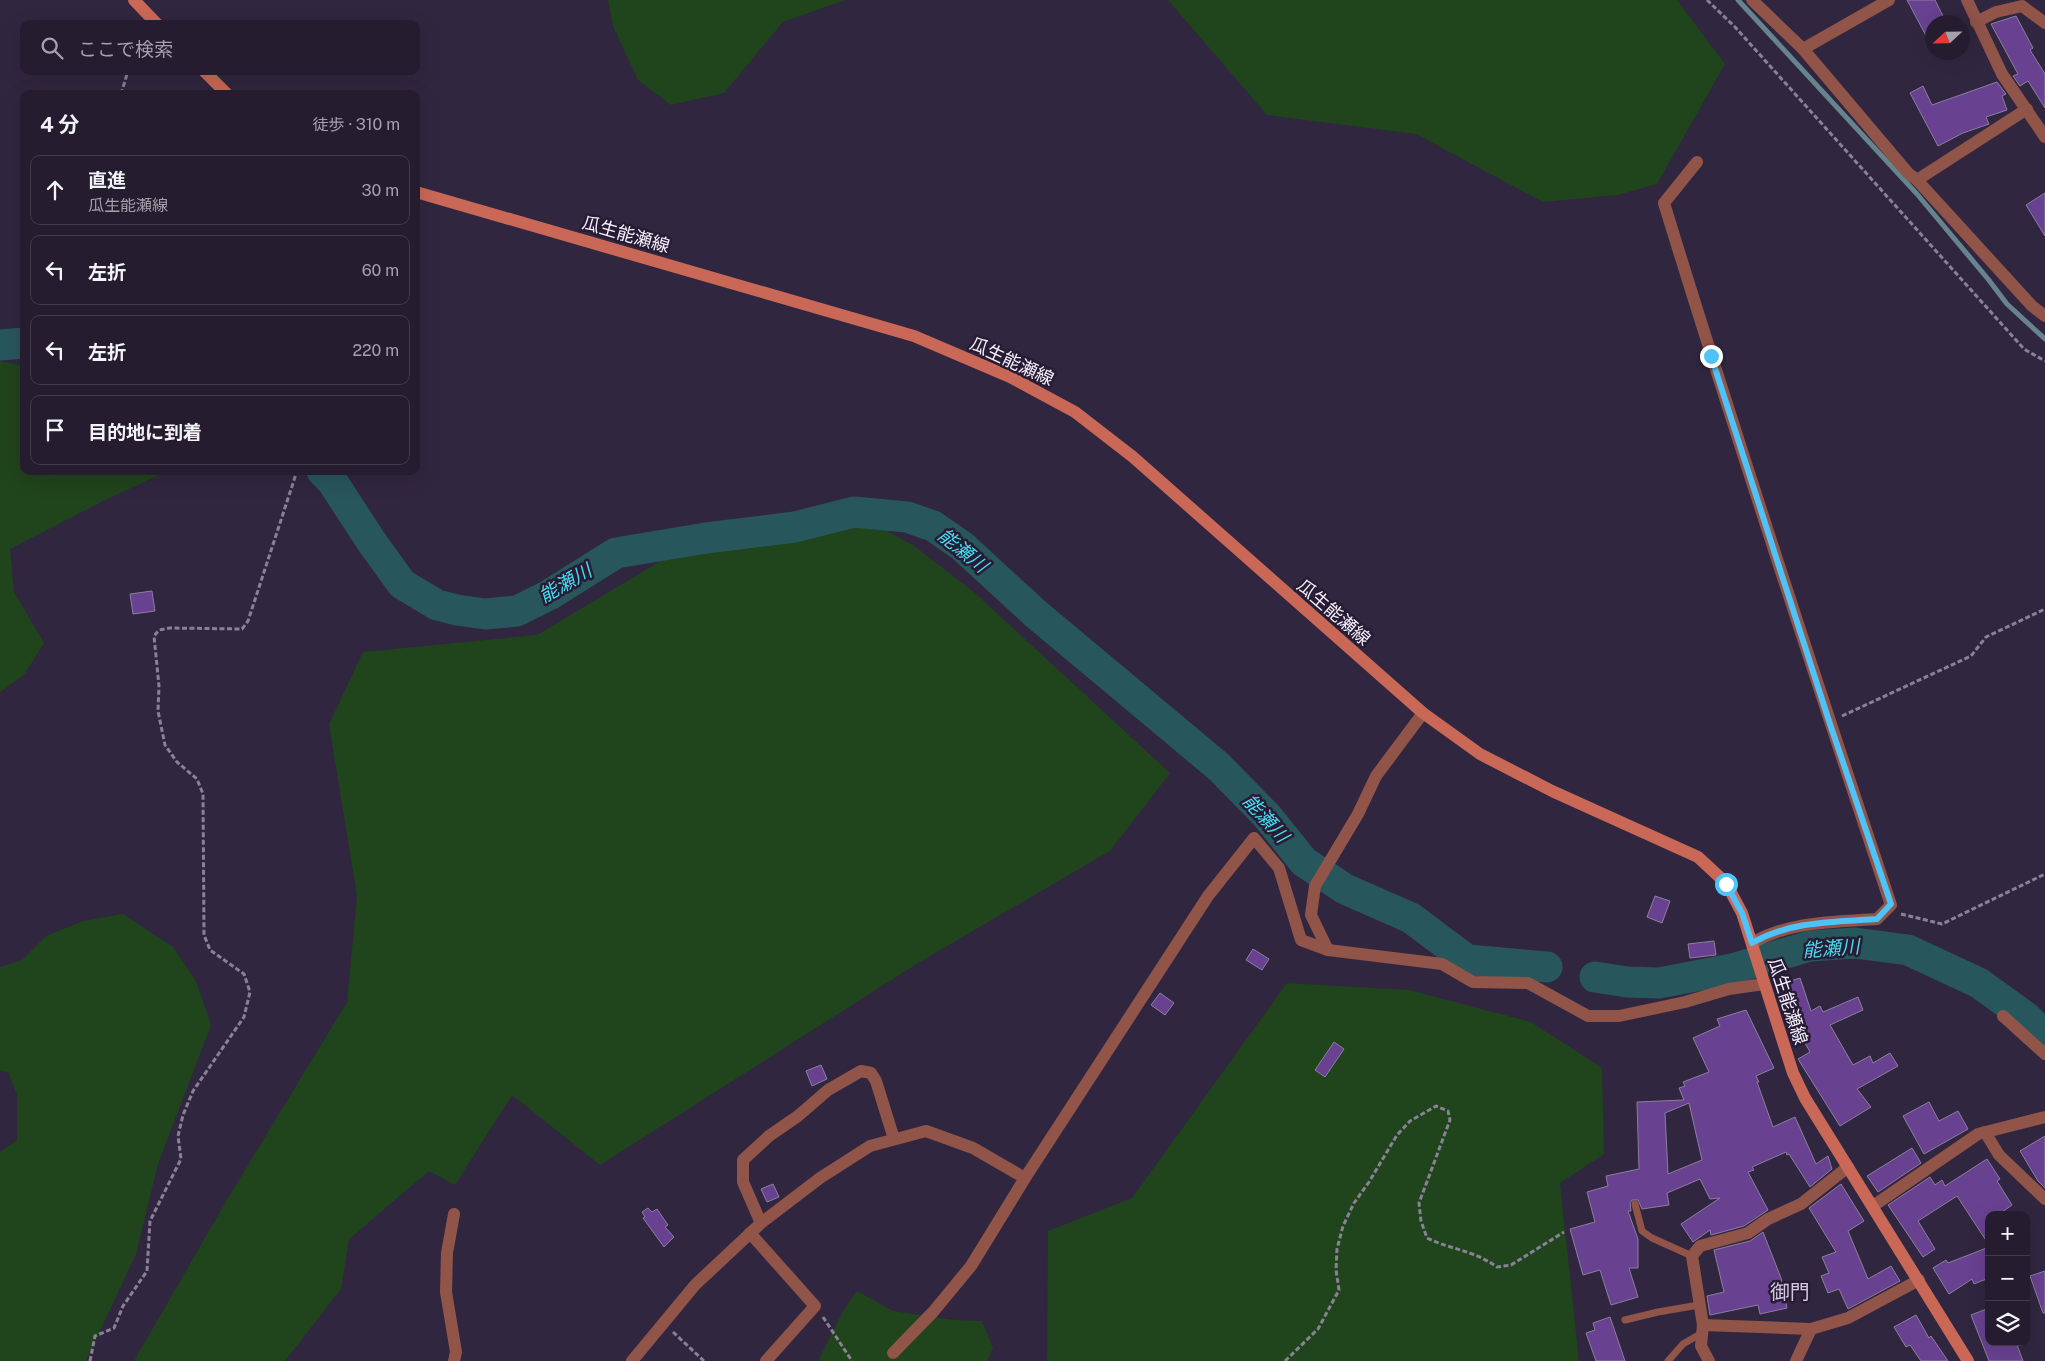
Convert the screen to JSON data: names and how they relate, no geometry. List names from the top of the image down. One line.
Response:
{"streets":{"main road":["瓜生能瀬線"]},"districts":["御門"],"water":["能瀬川"],"north":"left","page":{"search":"ここで検索","heading":["4 分","徒歩 · 310 m"],"list":[["直進","瓜生能瀬線","30 m"],["左折","60 m"],["左折","220 m"],"目的地に到着"],"map_buttons":["+","−"]}}
